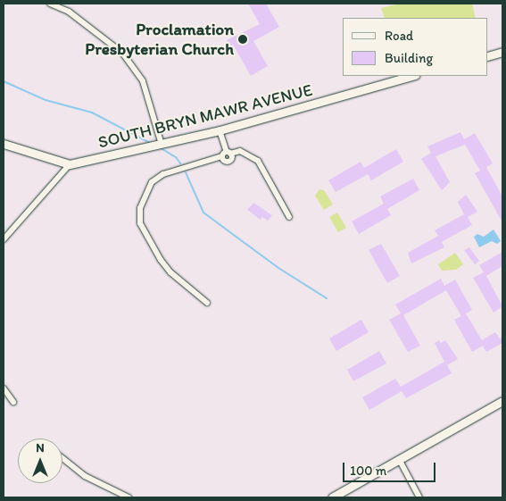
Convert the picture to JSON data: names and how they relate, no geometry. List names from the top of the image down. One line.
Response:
{"streets":{"main road":["SOUTH BRYN MAWR AVENUE"]},"places":["Proclamation Presbyterian Church"],"legend":["Road","Building"],"scale_bar":"100 m","north":"top"}
